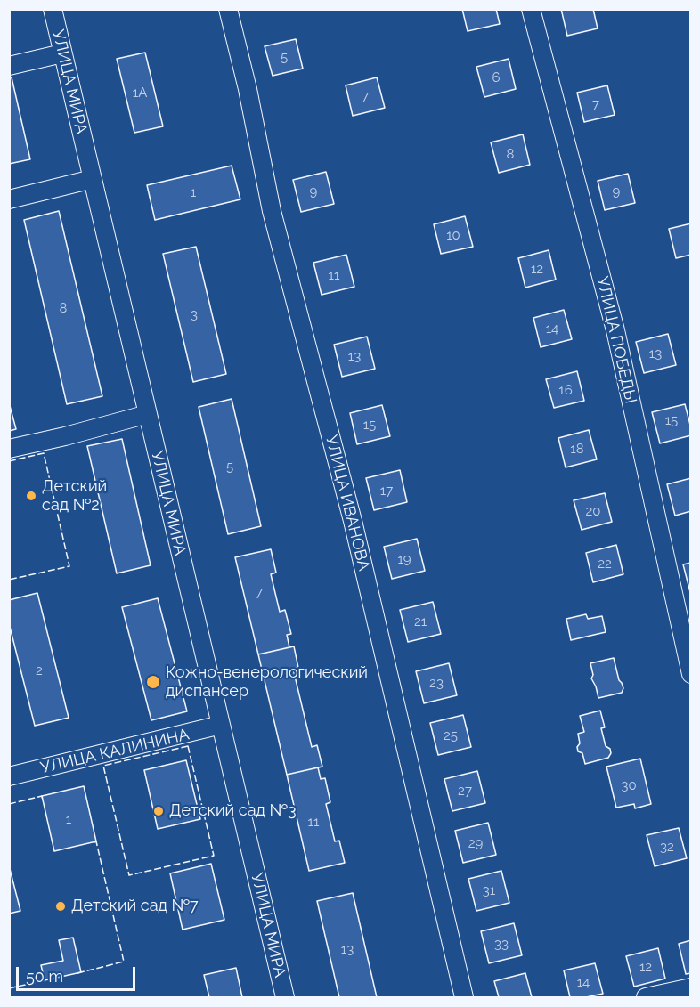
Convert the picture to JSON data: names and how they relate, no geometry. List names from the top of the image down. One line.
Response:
{"streets":{"street":["УЛИЦА МИРА","УЛИЦА ПОБЕДЫ","УЛИЦА ИВАНОВА","УЛИЦА КАЛИНИНА"]},"crossings":[["УЛИЦА МИРА","УЛИЦА КАЛИНИНА"]],"places":["Детский сад №2","Кожно-венерологический диспансер","Детский сад №3","Детский сад №7"],"house_numbers":["5","6","1А","7","7","8","9","9","1","10","12","11","8","3","14","13","13","16","15","15","18","5","17","20","19","22","7","21","2","23","25","30","27","1","11","29","32","31","33","13","12","14"],"scale_bar":"50 m"}
